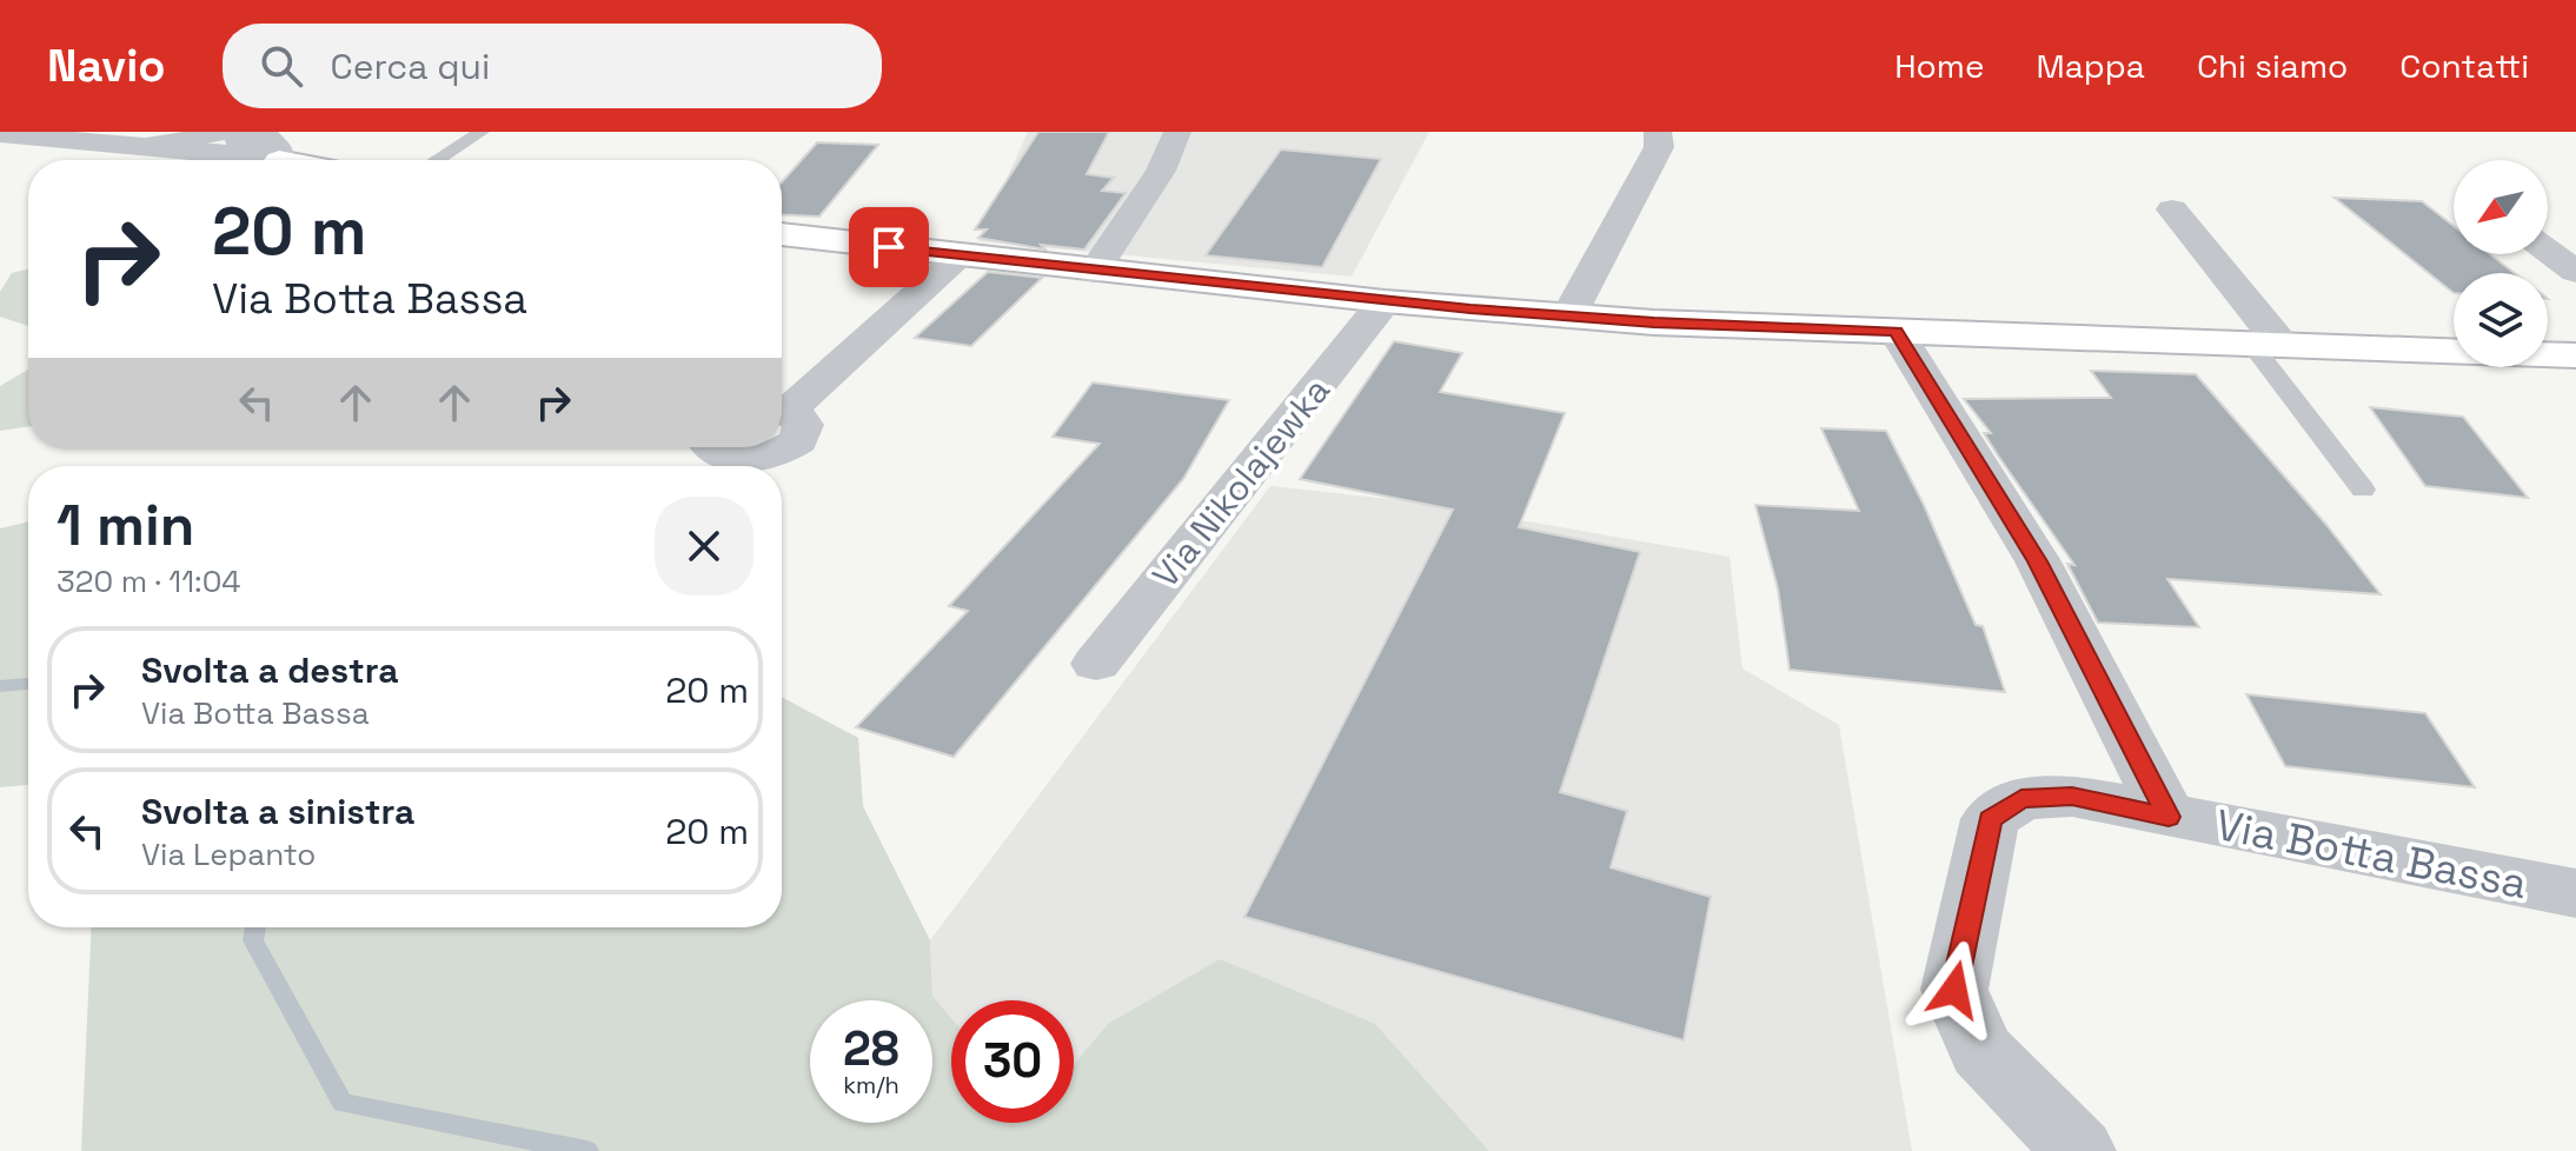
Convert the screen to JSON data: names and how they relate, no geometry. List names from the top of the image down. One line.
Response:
{"streets":{"street":["Via Nikolajewka","Via Botta Bassa"]},"north":"bottom left","page":{"header":"Navio","search":"Cerca qui","nav":["Home","Mappa","Chi siamo","Contatti"],"turn":["20 m","Via Botta Bassa"],"heading":["1 min","320 m · 11:04"],"list":[{"name":"Svolta a destra","note":"Via Botta Bassa","value":"20 m"},{"name":"Svolta a sinistra","note":"Via Lepanto","value":"20 m"}],"speed":"28 km/h","limit":"30"}}
